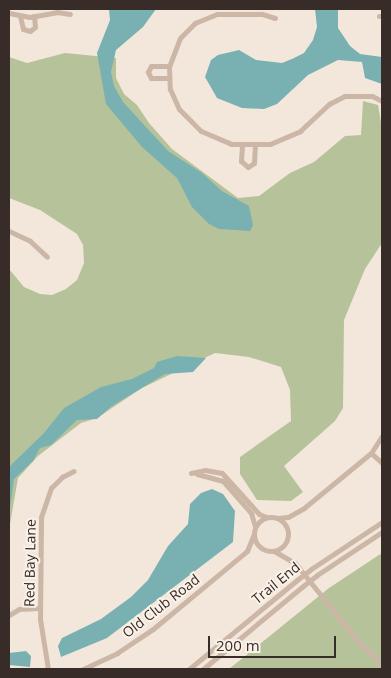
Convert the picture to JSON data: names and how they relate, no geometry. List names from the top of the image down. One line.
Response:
{"streets":{"street":["Red Bay Lane","Trail End","Old Club Road"]},"scale_bar":"200 m"}
